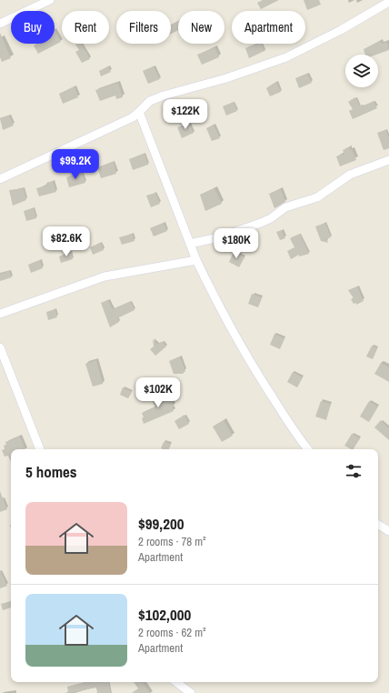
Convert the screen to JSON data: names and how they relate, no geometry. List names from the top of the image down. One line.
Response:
{"page":{"chip":["Buy","Rent","Filters","New","Apartment"],"price":["$122K","$99.2K","$82.6K","$180K","$102K"],"heading":"5 homes","list":[{"name":"$99,200","note":"2 rooms · 78 m² · Apartment"},{"name":"$102,000","note":"2 rooms · 62 m² · Apartment"}]}}
